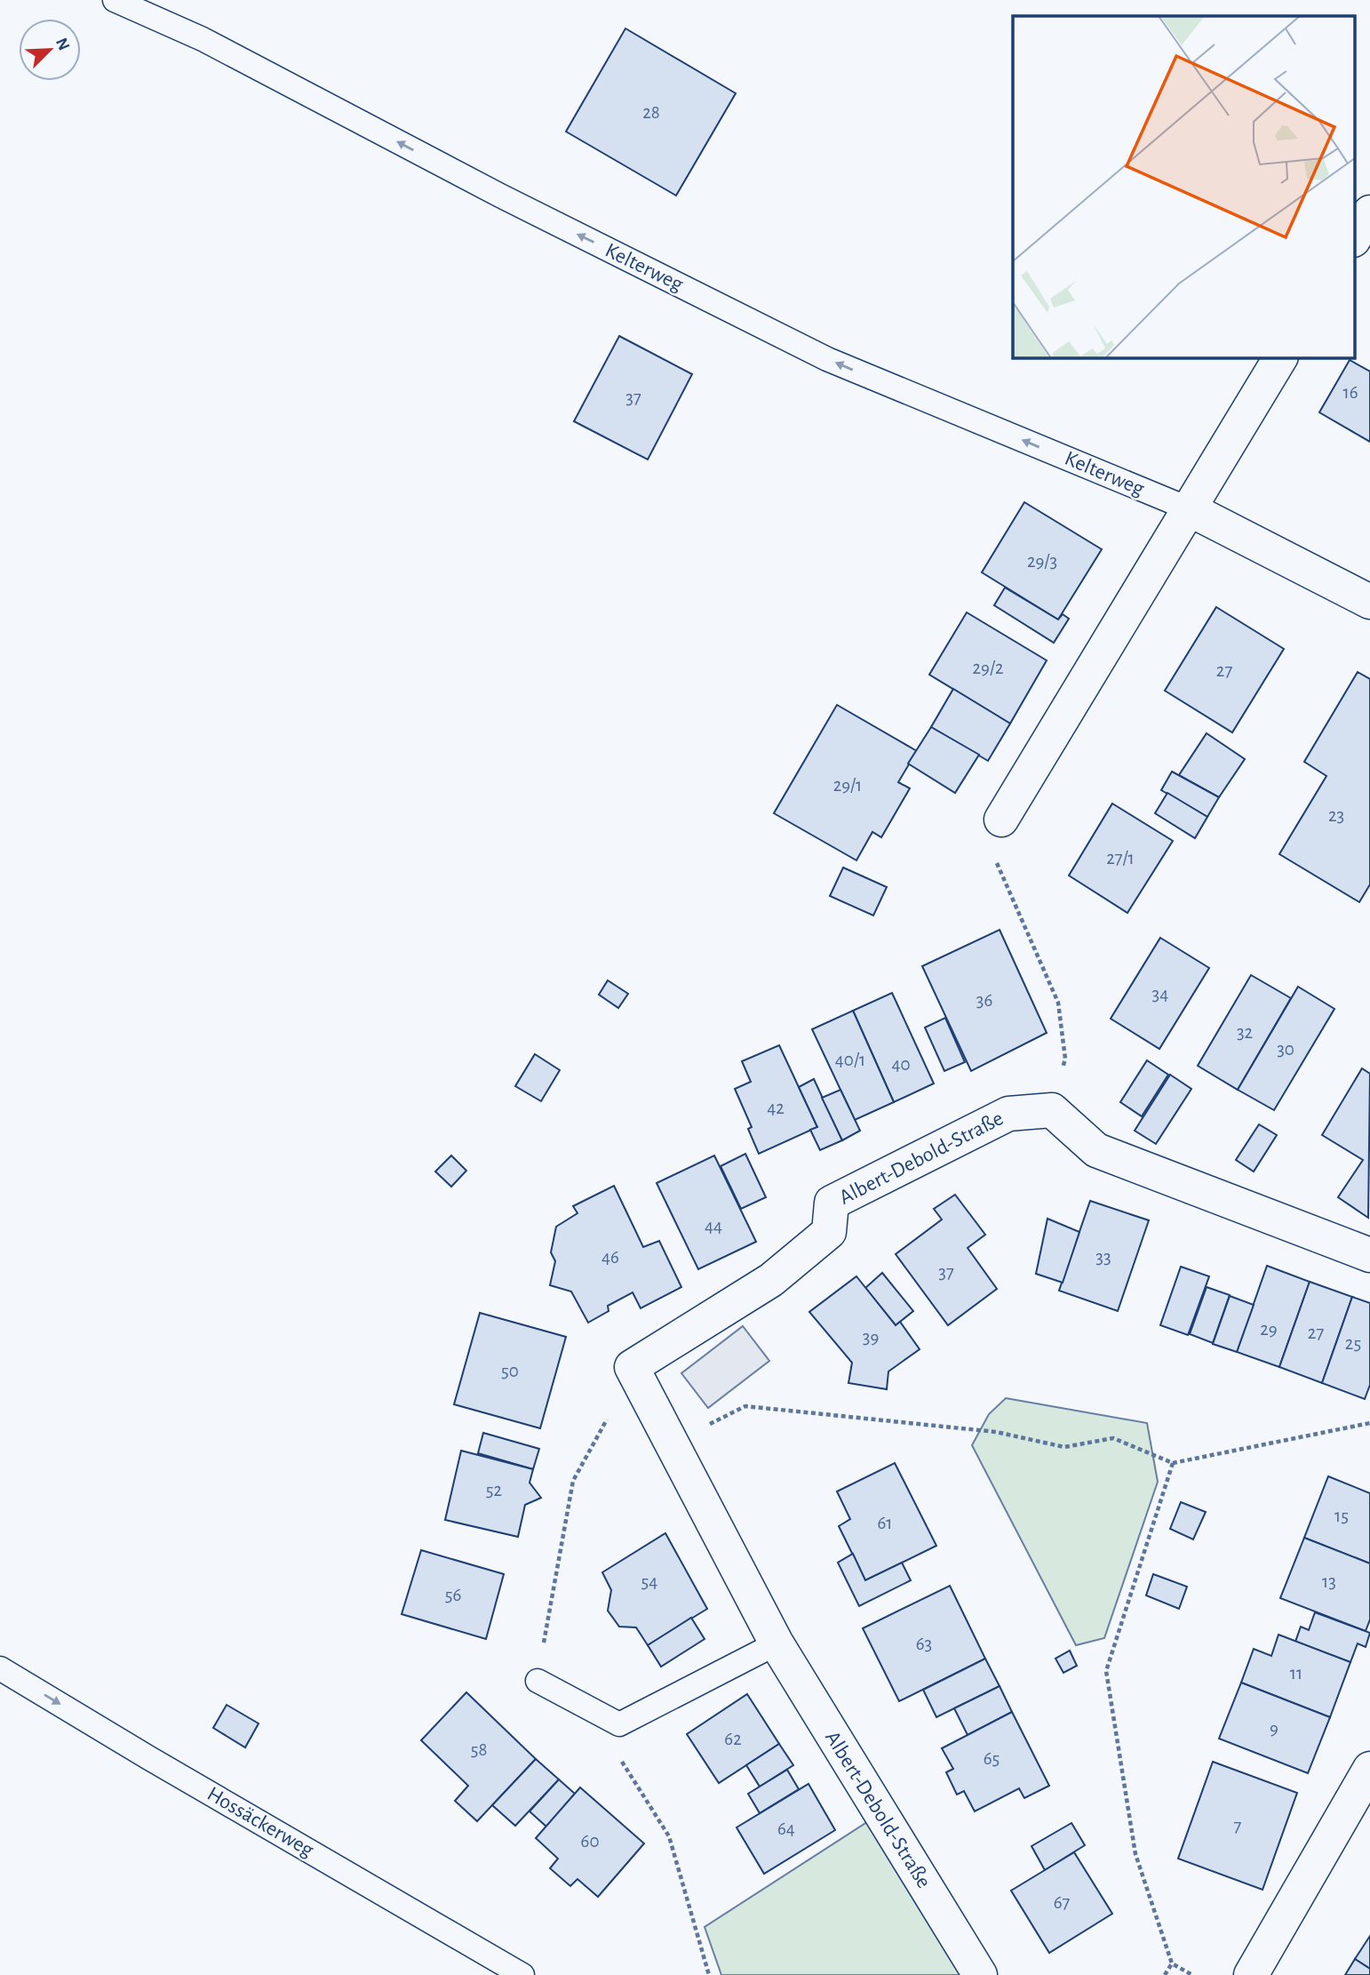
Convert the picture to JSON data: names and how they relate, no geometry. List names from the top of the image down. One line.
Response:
{"streets":{"street":["Kelterweg","Albert-Debold-Straße"],"lane":["Hossäckerweg"]},"one_way":["Kelterweg","Hossäckerweg"],"house_numbers":["28","16","37","29/3","29/2","27","29/1","23","27/1","34","36","32","30","40/1","40","42","44","46","33","37","29","27","39","25","50","52","15","61","54","13","56","63","11","9","62","58","65","7","64","60","67"],"north":"top right"}
